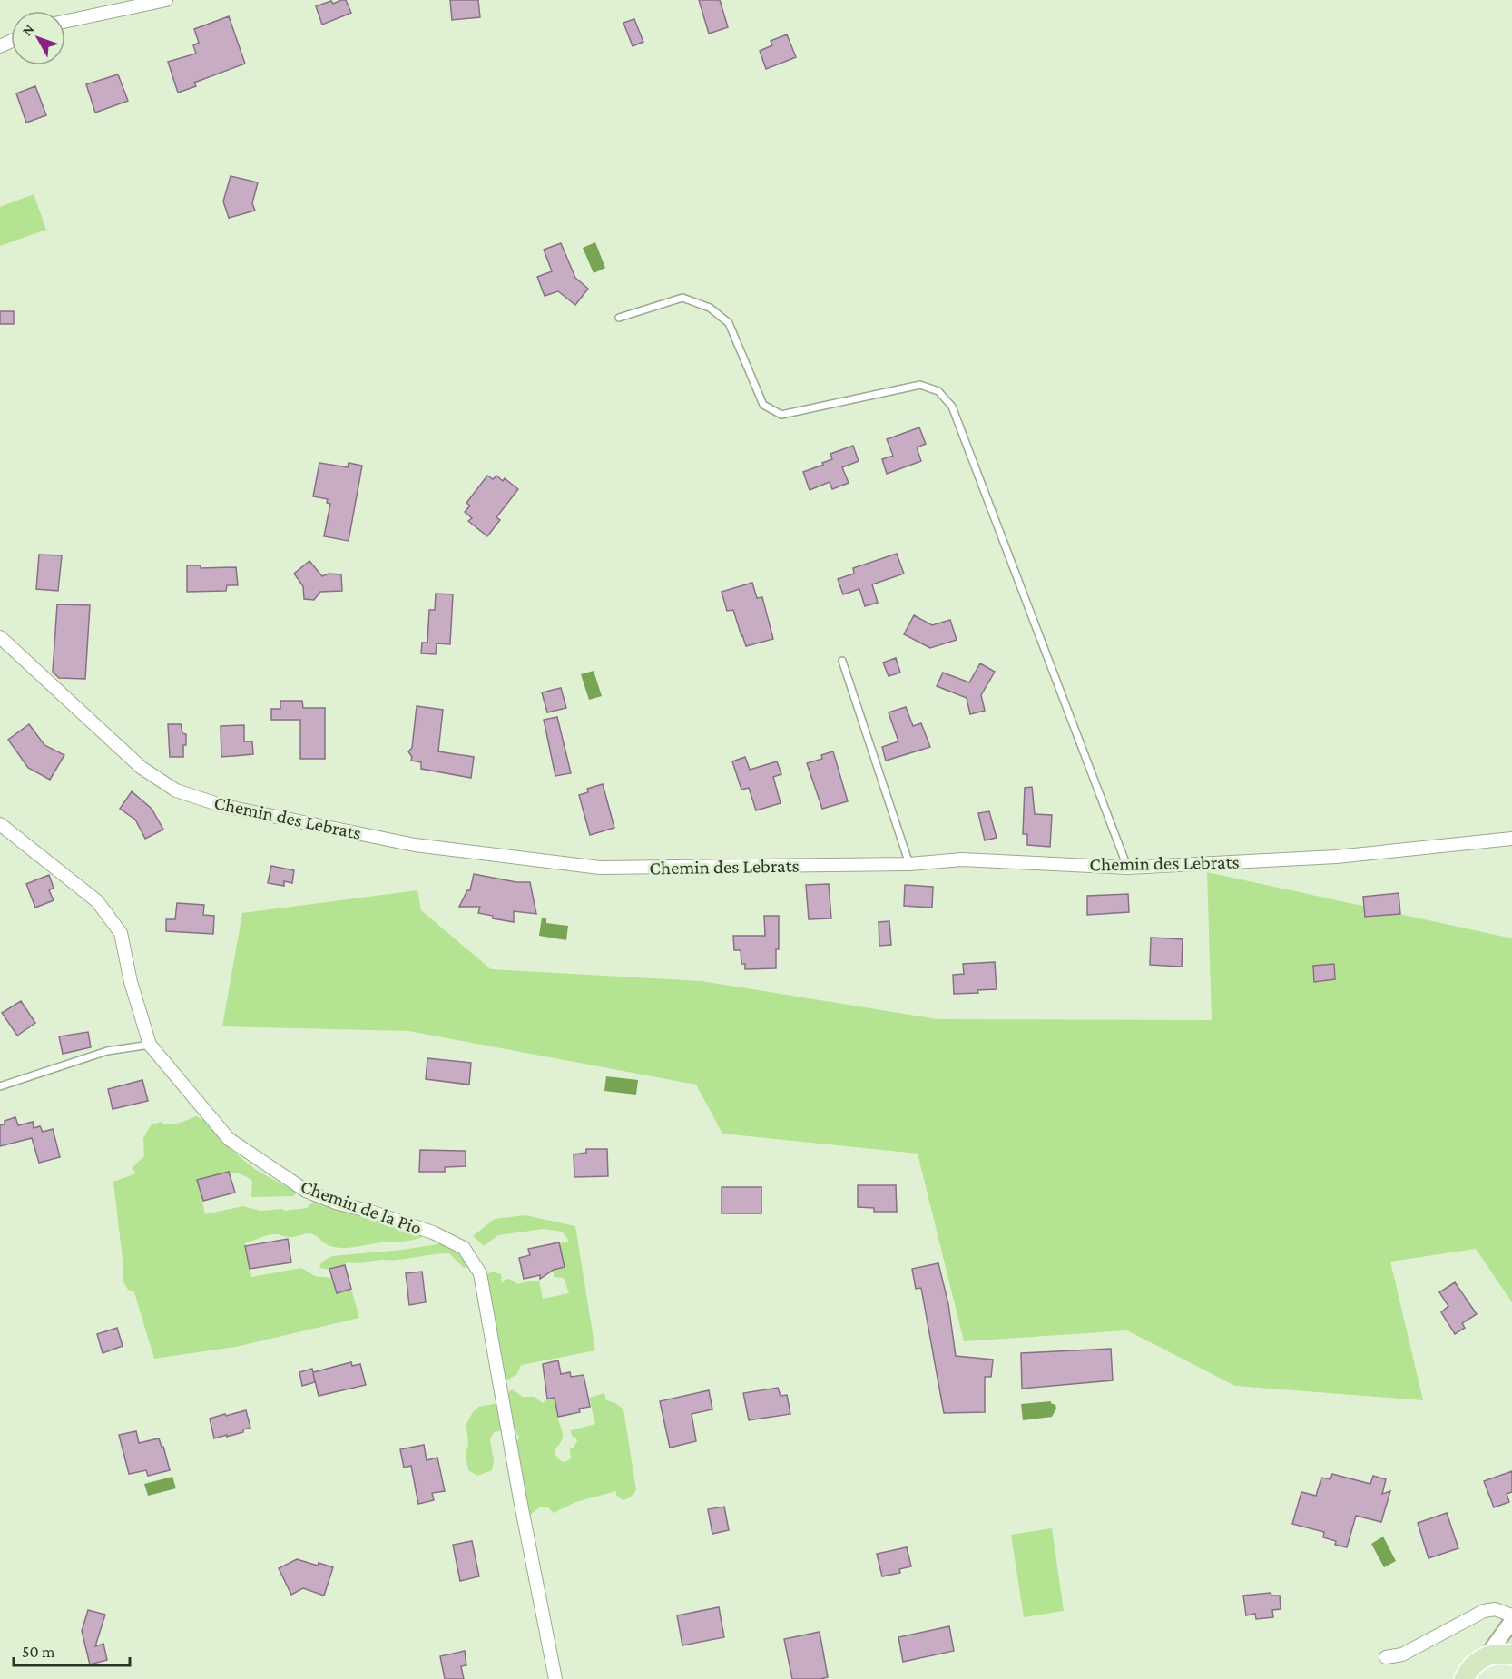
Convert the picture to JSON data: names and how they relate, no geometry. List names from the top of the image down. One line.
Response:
{"streets":{"street":["Chemin des Lebrats","Chemin de la Pio"]},"scale_bar":"50 m","north":"top left"}
